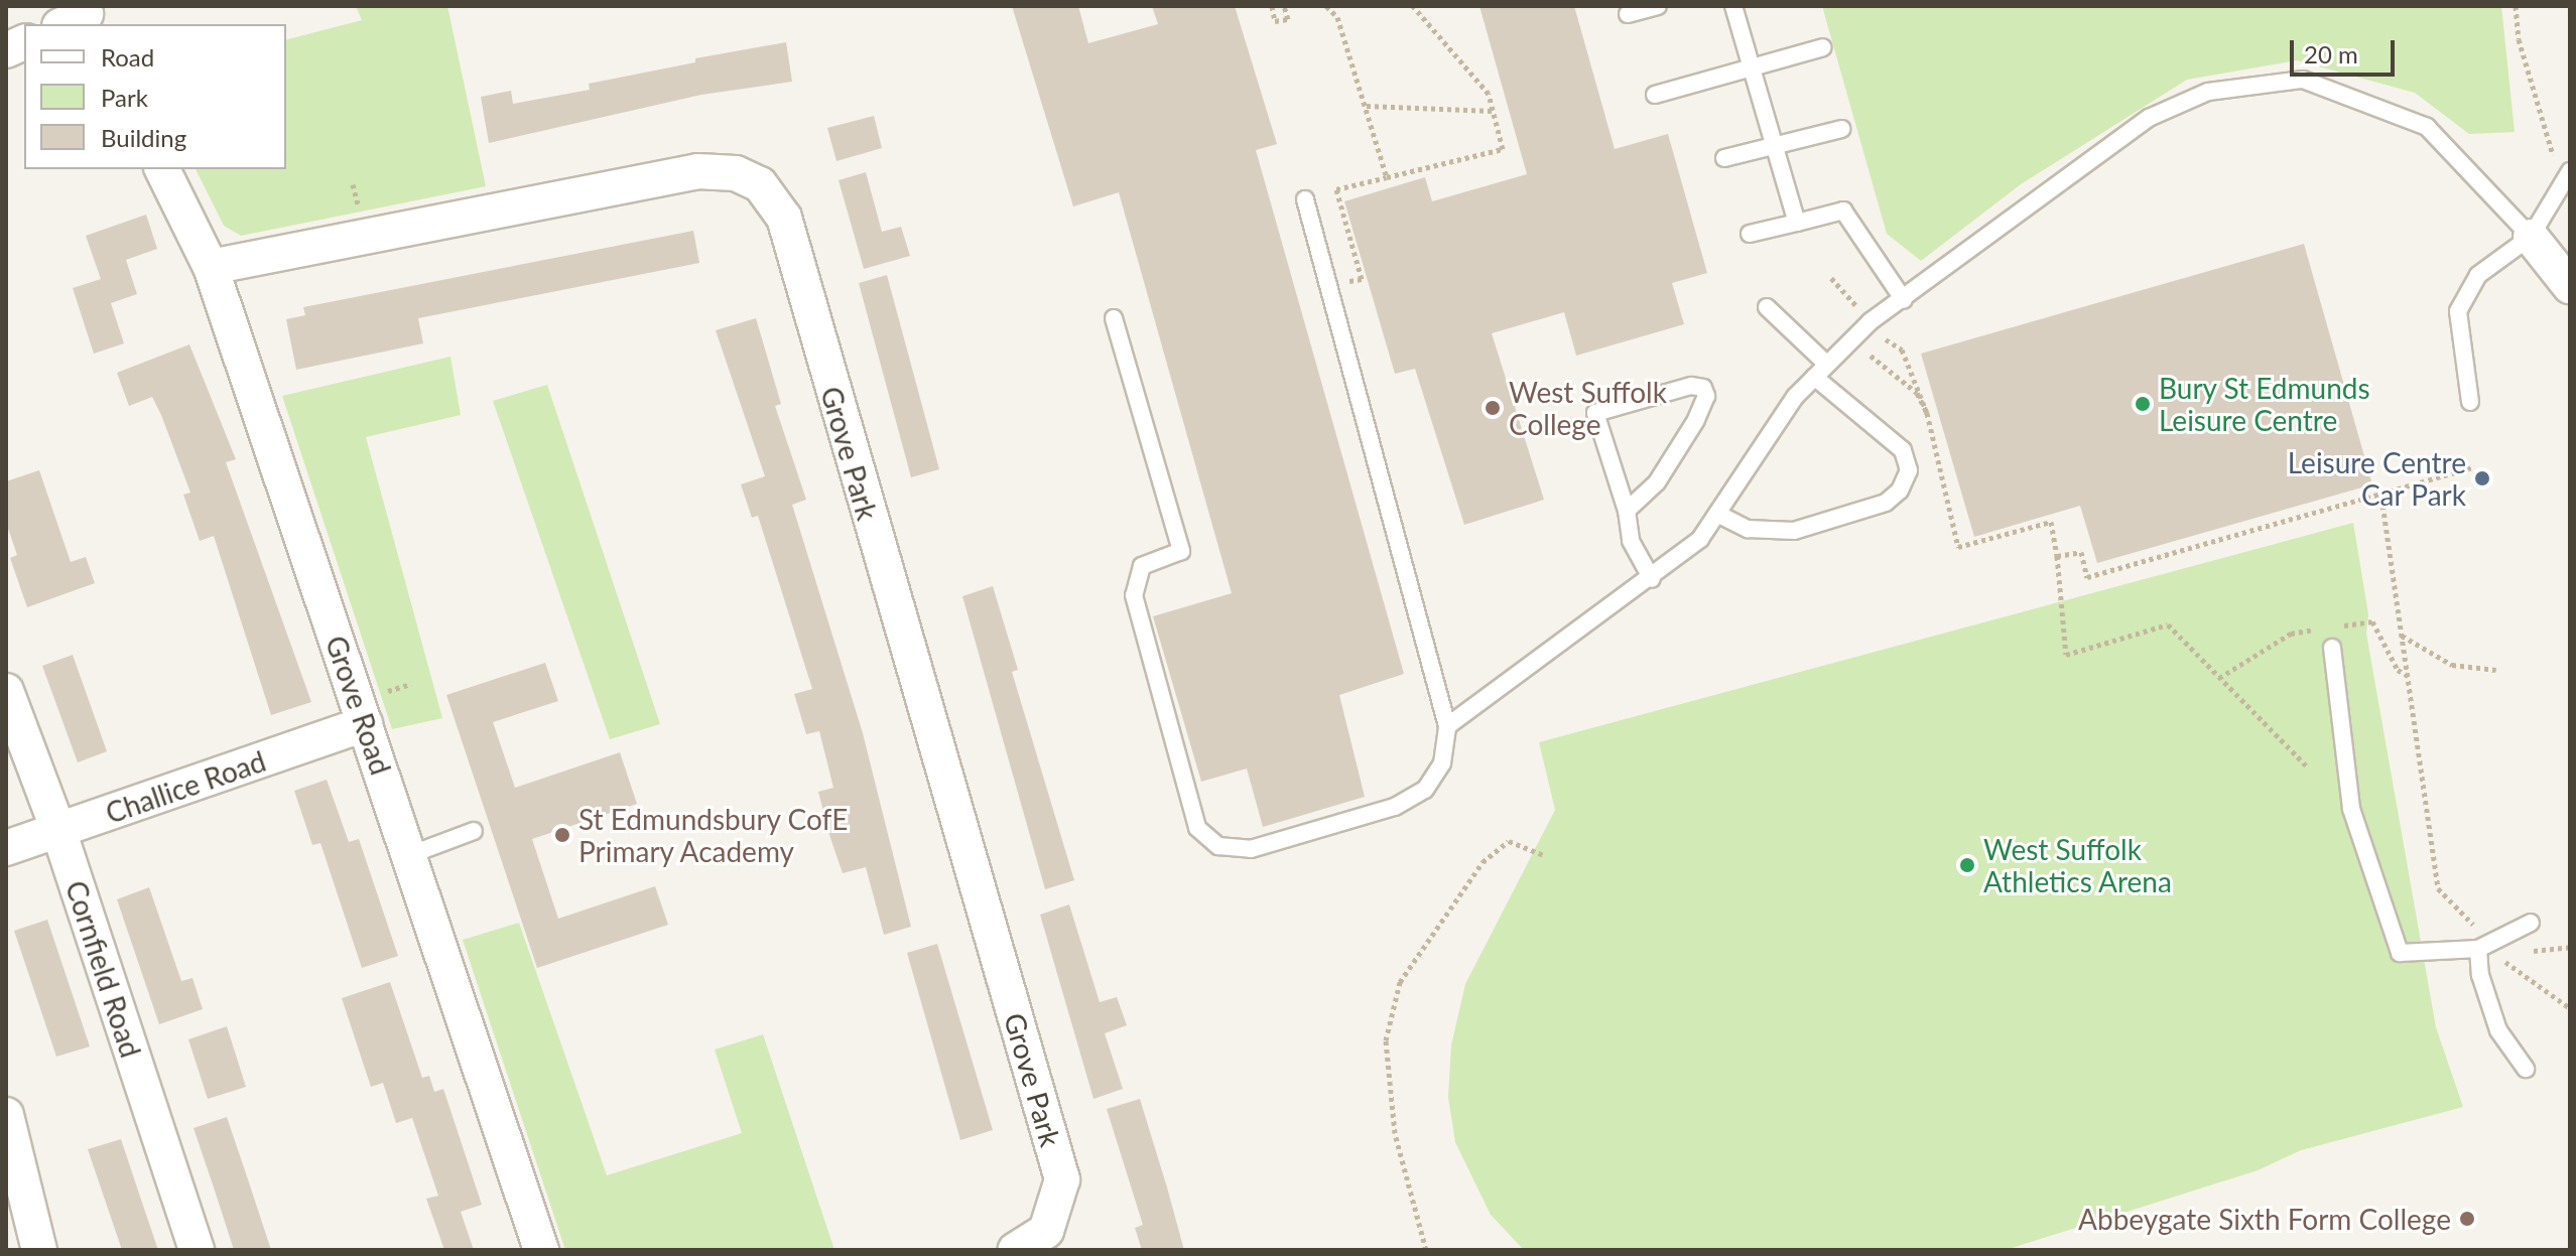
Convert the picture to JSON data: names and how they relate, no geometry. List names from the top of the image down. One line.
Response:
{"streets":{"street":["Grove Park","Grove Road","Challice Road","Cornfield Road"]},"crossings":[["Grove Park","Grove Road"],["Grove Road","Challice Road"],["Challice Road","Cornfield Road"]],"places":["Bury St Edmunds Leisure Centre","West Suffolk College","Leisure Centre Car Park","St Edmundsbury CofE Primary Academy","West Suffolk Athletics Arena","Abbeygate Sixth Form College"],"legend":["Road","Park","Building"],"scale_bar":"20 m"}
